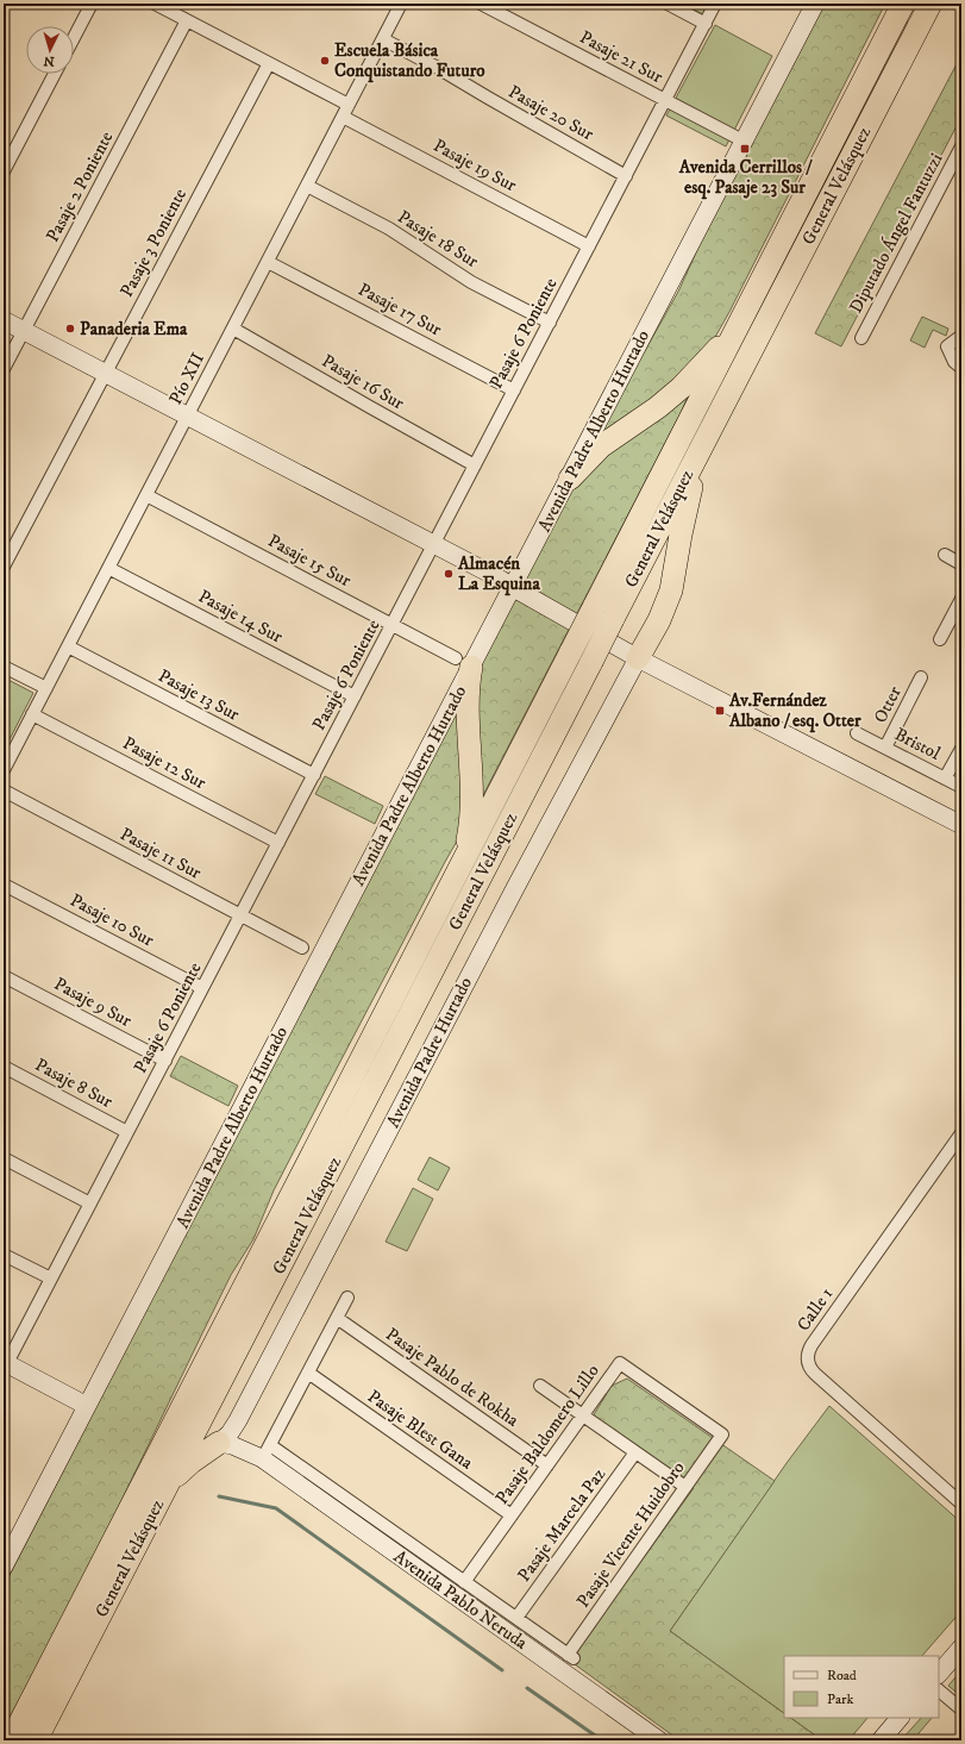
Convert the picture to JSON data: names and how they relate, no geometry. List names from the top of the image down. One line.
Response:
{"streets":{"highway":["General Velásquez"],"street":["Pasaje 21 Sur","Pasaje 20 Sur","Pasaje 19 Sur","Pasaje 2 Poniente","Diputado Ángel Fantuzzi","Pasaje 18 Sur","Pasaje 3 Poniente","Pasaje 17 Sur","Pasaje 6 Poniente","Pío XII","Pasaje 16 Sur","Avenida Padre Alberto Hurtado","Pasaje 15 Sur","Pasaje 14 Sur","Pasaje 13 Sur","Otter","Bristol","Pasaje 12 Sur","Pasaje 11 Sur","Pasaje 10 Sur","Pasaje 9 Sur","Avenida Padre Hurtado","Pasaje 8 Sur","Calle 1","Pasaje Pablo de Rokha","Pasaje Blest Gana","Pasaje Baldomero Lillo","Pasaje Marcela Paz","Pasaje Vicente Huidobro","Avenida Pablo Neruda"]},"crossings":[["Pasaje 21 Sur","Pasaje 6 Poniente"],["Pasaje 21 Sur","Avenida Padre Alberto Hurtado"],["Pasaje 20 Sur","Pasaje 6 Poniente"],["Pasaje 20 Sur","Pío XII"],["Pasaje 19 Sur","Pasaje 6 Poniente"],["Pasaje 19 Sur","Pío XII"],["Pasaje 18 Sur","Pasaje 6 Poniente"],["Pasaje 18 Sur","Pío XII"],["Pasaje 17 Sur","Pasaje 6 Poniente"],["Pasaje 17 Sur","Pío XII"],["Pasaje 6 Poniente","Pasaje 16 Sur"],["Pasaje 6 Poniente","Pasaje 15 Sur"],["Pasaje 6 Poniente","Pasaje 14 Sur"],["Pasaje 6 Poniente","Pasaje 13 Sur"],["Pasaje 6 Poniente","Pasaje 12 Sur"],["Pasaje 6 Poniente","Pasaje 11 Sur"],["Pasaje 6 Poniente","Pasaje 10 Sur"],["Pasaje 6 Poniente","Pasaje 9 Sur"],["Pasaje 6 Poniente","Pasaje 8 Sur"],["Pío XII","Pasaje 16 Sur"],["Pío XII","Pasaje 15 Sur"],["Pío XII","Pasaje 14 Sur"],["Pío XII","Pasaje 13 Sur"],["Pío XII","Pasaje 12 Sur"],["Avenida Padre Alberto Hurtado","Pasaje 15 Sur"],["Otter","Bristol"],["Avenida Padre Hurtado","Avenida Pablo Neruda"],["Pasaje Pablo de Rokha","Pasaje Baldomero Lillo"],["Pasaje Blest Gana","Pasaje Baldomero Lillo"],["Pasaje Baldomero Lillo","Pasaje Vicente Huidobro"],["Pasaje Baldomero Lillo","Avenida Pablo Neruda"],["Pasaje Marcela Paz","Avenida Pablo Neruda"],["Pasaje Vicente Huidobro","Avenida Pablo Neruda"]],"places":{"other":["Escuela Básica Conquistando Futuro","Panaderia Ema","Almacén La Esquina"],"transit":["Avenida Cerrillos / esq. Pasaje 23 Sur","Av.Fernández Albano / esq. Otter"]},"legend":["Road","Park"],"north":"bottom"}
